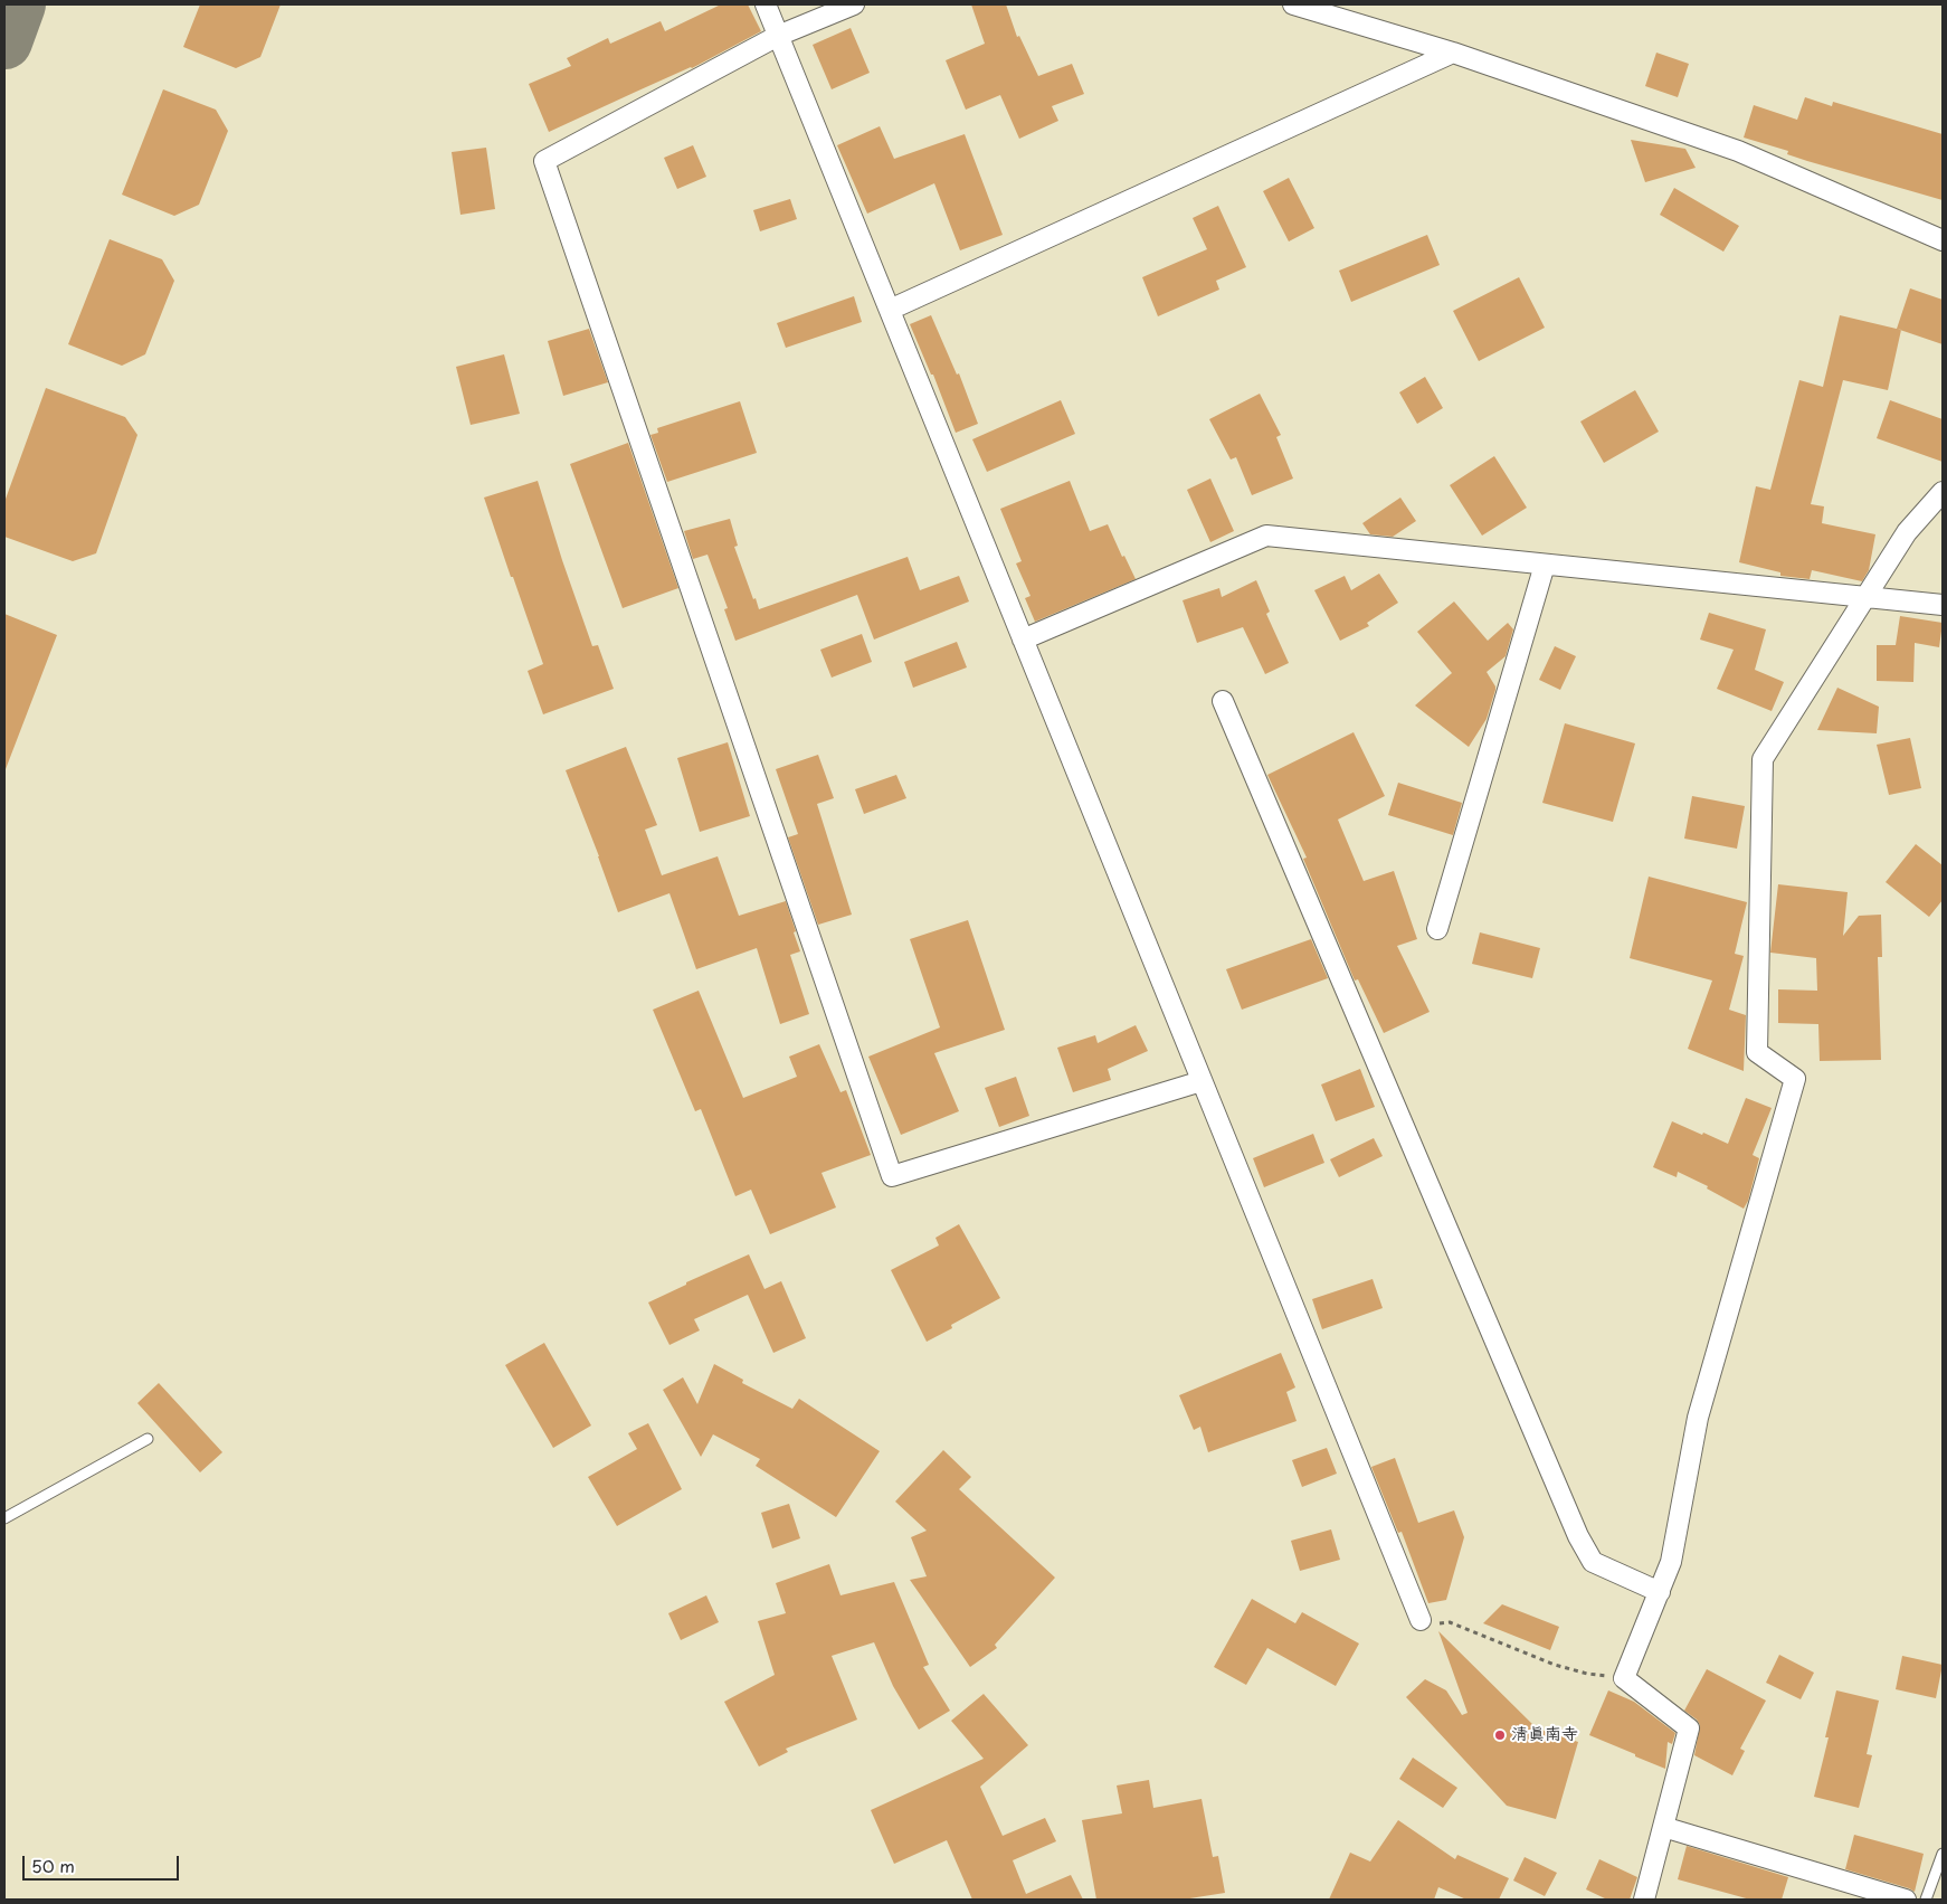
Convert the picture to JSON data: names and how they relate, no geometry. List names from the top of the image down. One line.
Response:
{"places":["清真南寺"],"scale_bar":"50 m"}
